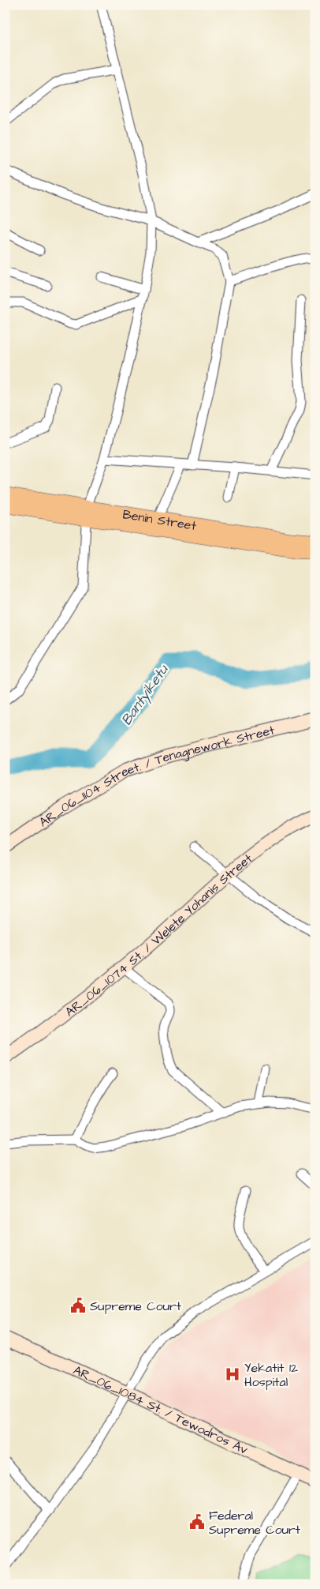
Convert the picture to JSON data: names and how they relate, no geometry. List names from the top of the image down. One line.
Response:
{"streets":{"main road":["Benin Street","AR_06_1104 Street. / Tenagnework Street","AR_06_1074 St. / Welete Yohanis Street","AR_06_1084 St. / Tewodros Av"]},"water":["Bantyiketu"],"places":{"public building":["Supreme Court","Federal Supreme Court"],"hospital":["Yekatit 12 Hospital"]}}
